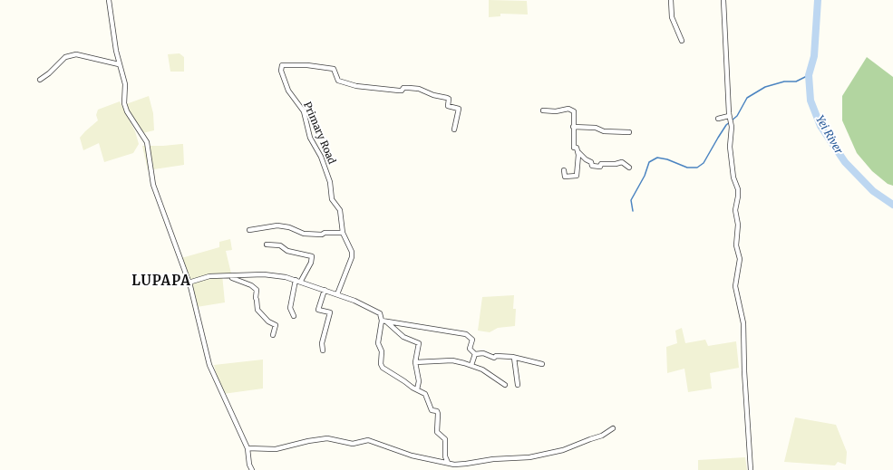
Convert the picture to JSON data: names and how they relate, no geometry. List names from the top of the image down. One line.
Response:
{"streets":{"street":["Primary Road"]},"districts":["LUPAPA"],"water":["Yei River"]}
